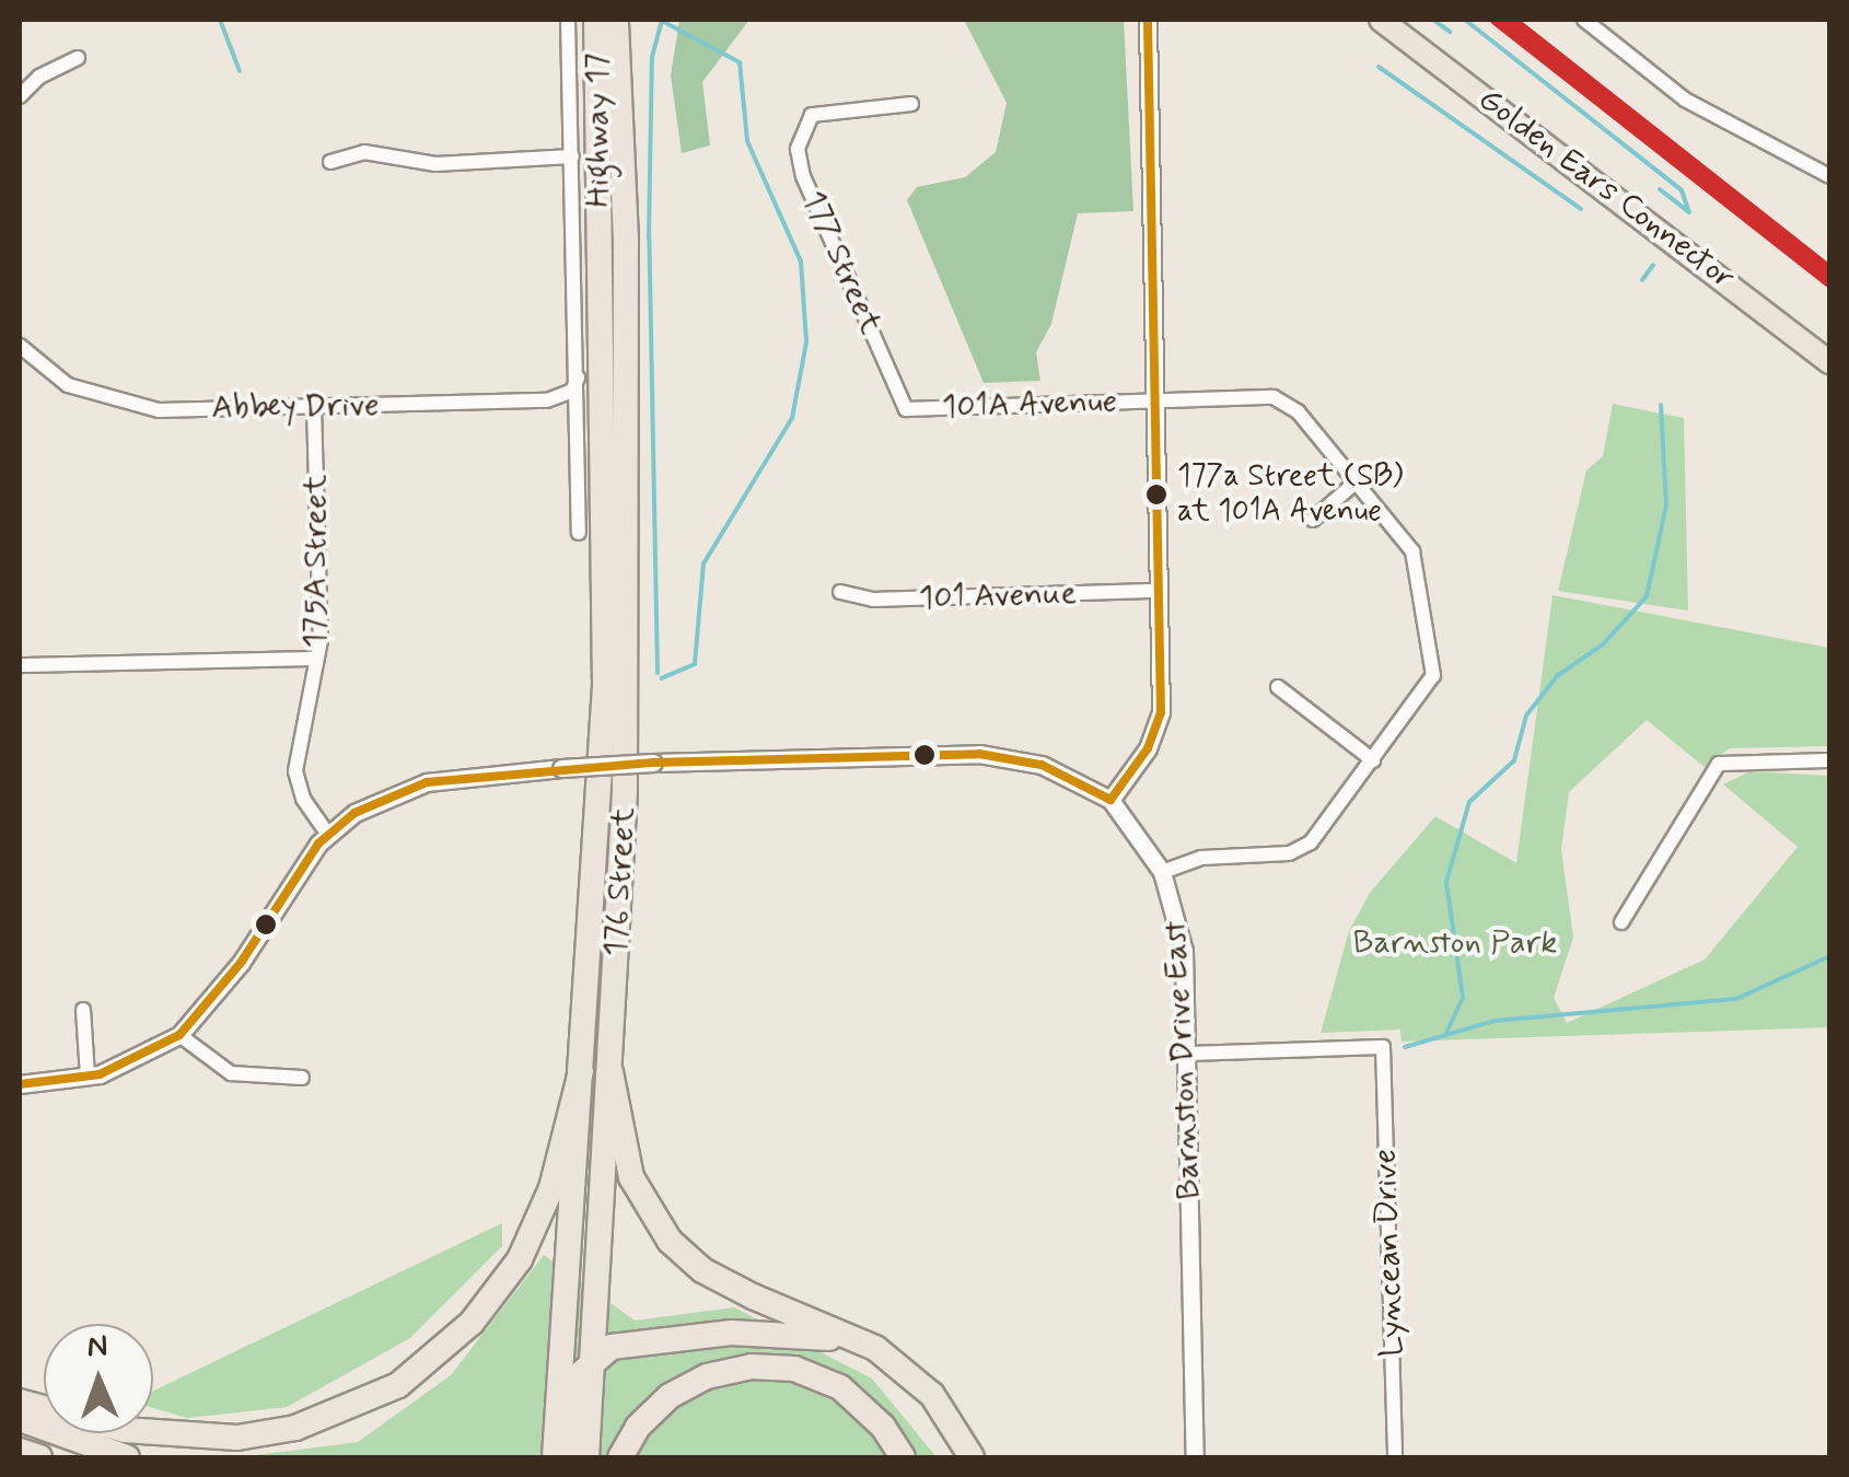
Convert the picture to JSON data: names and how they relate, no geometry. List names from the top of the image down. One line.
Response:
{"streets":{"highway":["Highway 17","176 Street"],"main road":["Golden Ears Connector"],"street":["177 Street","101A Avenue","Abbey Drive","175A Street","101 Avenue","Barnston Drive East","Lyncean Drive"]},"crossings":[["Highway 17","176 Street"],["177 Street","101A Avenue"],["101A Avenue","Barnston Drive East"],["Abbey Drive","175A Street"],["175A Street","Barnston Drive East"],["Barnston Drive East","Lyncean Drive"]],"parks":["Barnston Park"],"places":["177a Street (SB) at 101A Avenue"],"north":"top"}
